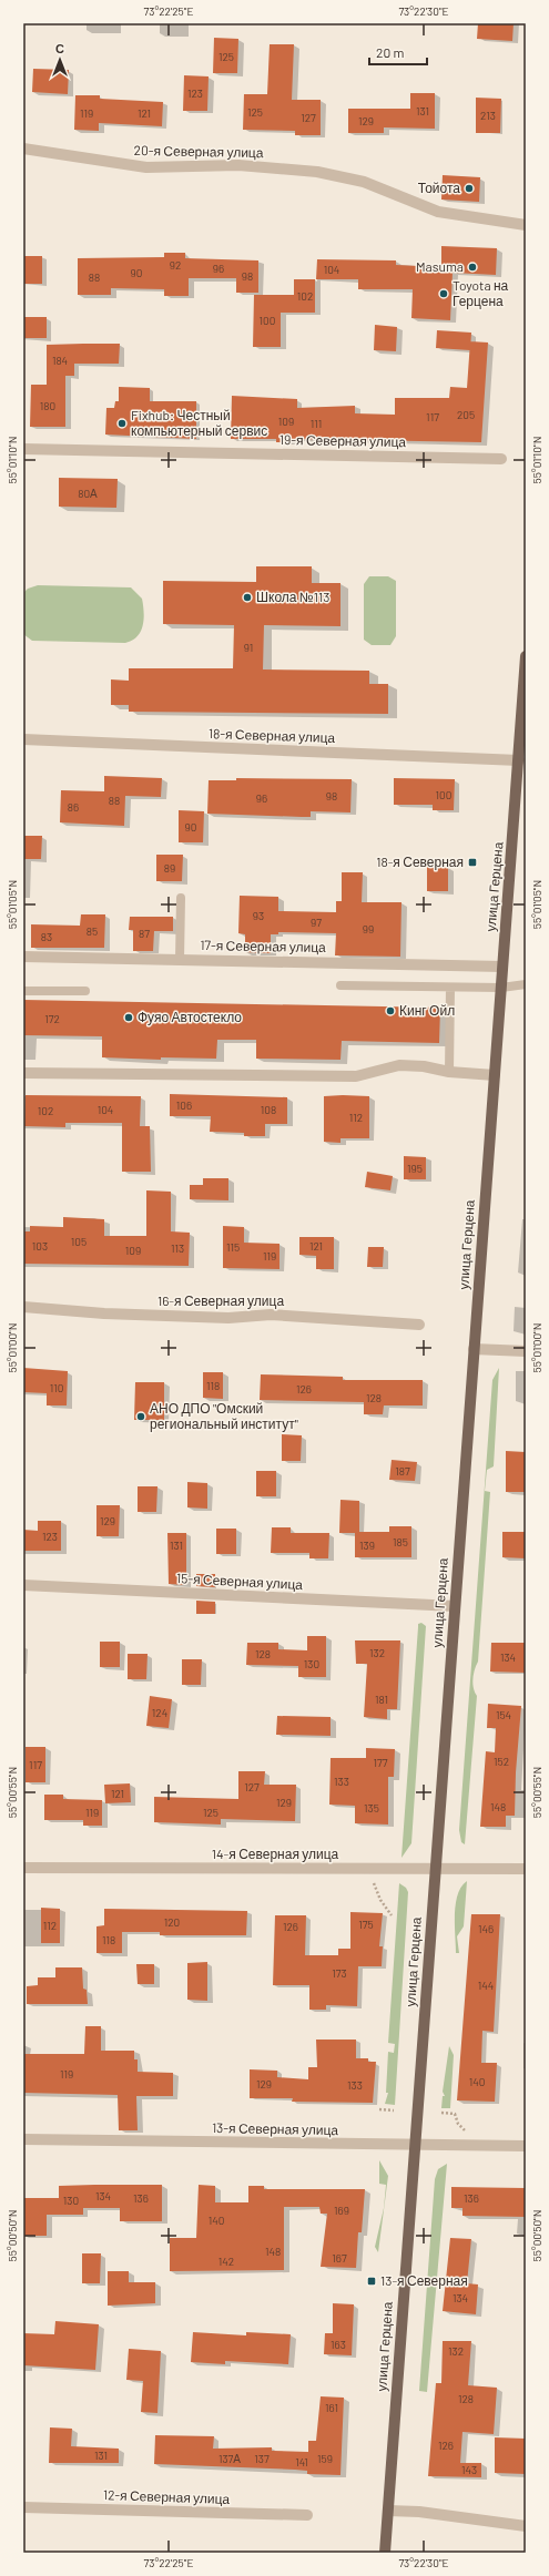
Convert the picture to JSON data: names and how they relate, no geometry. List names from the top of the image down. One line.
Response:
{"streets":{"main road":["улица Герцена"],"street":["20-я Северная улица","19-я Северная улица","18-я Северная улица","17-я Северная улица","16-я Северная улица","15-я Северная улица","14-я Северная улица","13-я Северная улица","12-я Северная улица"]},"crossings":[["18-я Северная улица","улица Герцена"],["улица Герцена","17-я Северная улица"],["улица Герцена","15-я Северная улица"],["улица Герцена","14-я Северная улица"],["улица Герцена","13-я Северная улица"]],"places":{"other":["Тойота","Masuma","Toyota на Герцена","Fixhub: Честный компьютерный сервис","Школа №113","Кинг Ойл","Фуяо Автостекло","АНО ДПО \"Омский региональный институт\""],"transit":["18-я Северная","13-я Северная"]},"house_numbers":["125","123","131","125","119","121","213","127","129","92","96","104","90","98","88","102","100","184","180","205","117","109","111","80А","91","100","98","96","88","86","90","89","93","97","99","85","87","83","172","106","104","108","102","112","195","105","103","121","115","113","109","119","118","110","126","128","187","129","123","185","131","139","132","128","134","130","181","124","154","152","177","117","133","127","121","129","148","135","119","125","120","175","112","126","146","118","173","144","119","140","129","133","134","136","136","130","169","140","148","167","142","134","163","132","128","161","126","131","137А","137","159","141","143"],"scale_bar":"20 m","north":"top","coordinates":["73°22'25\"E","73°22'30\"E","55°01'10\"N","55°01'05\"N","55°01'00\"N","55°00'55\"N","55°00'50\"N"]}
